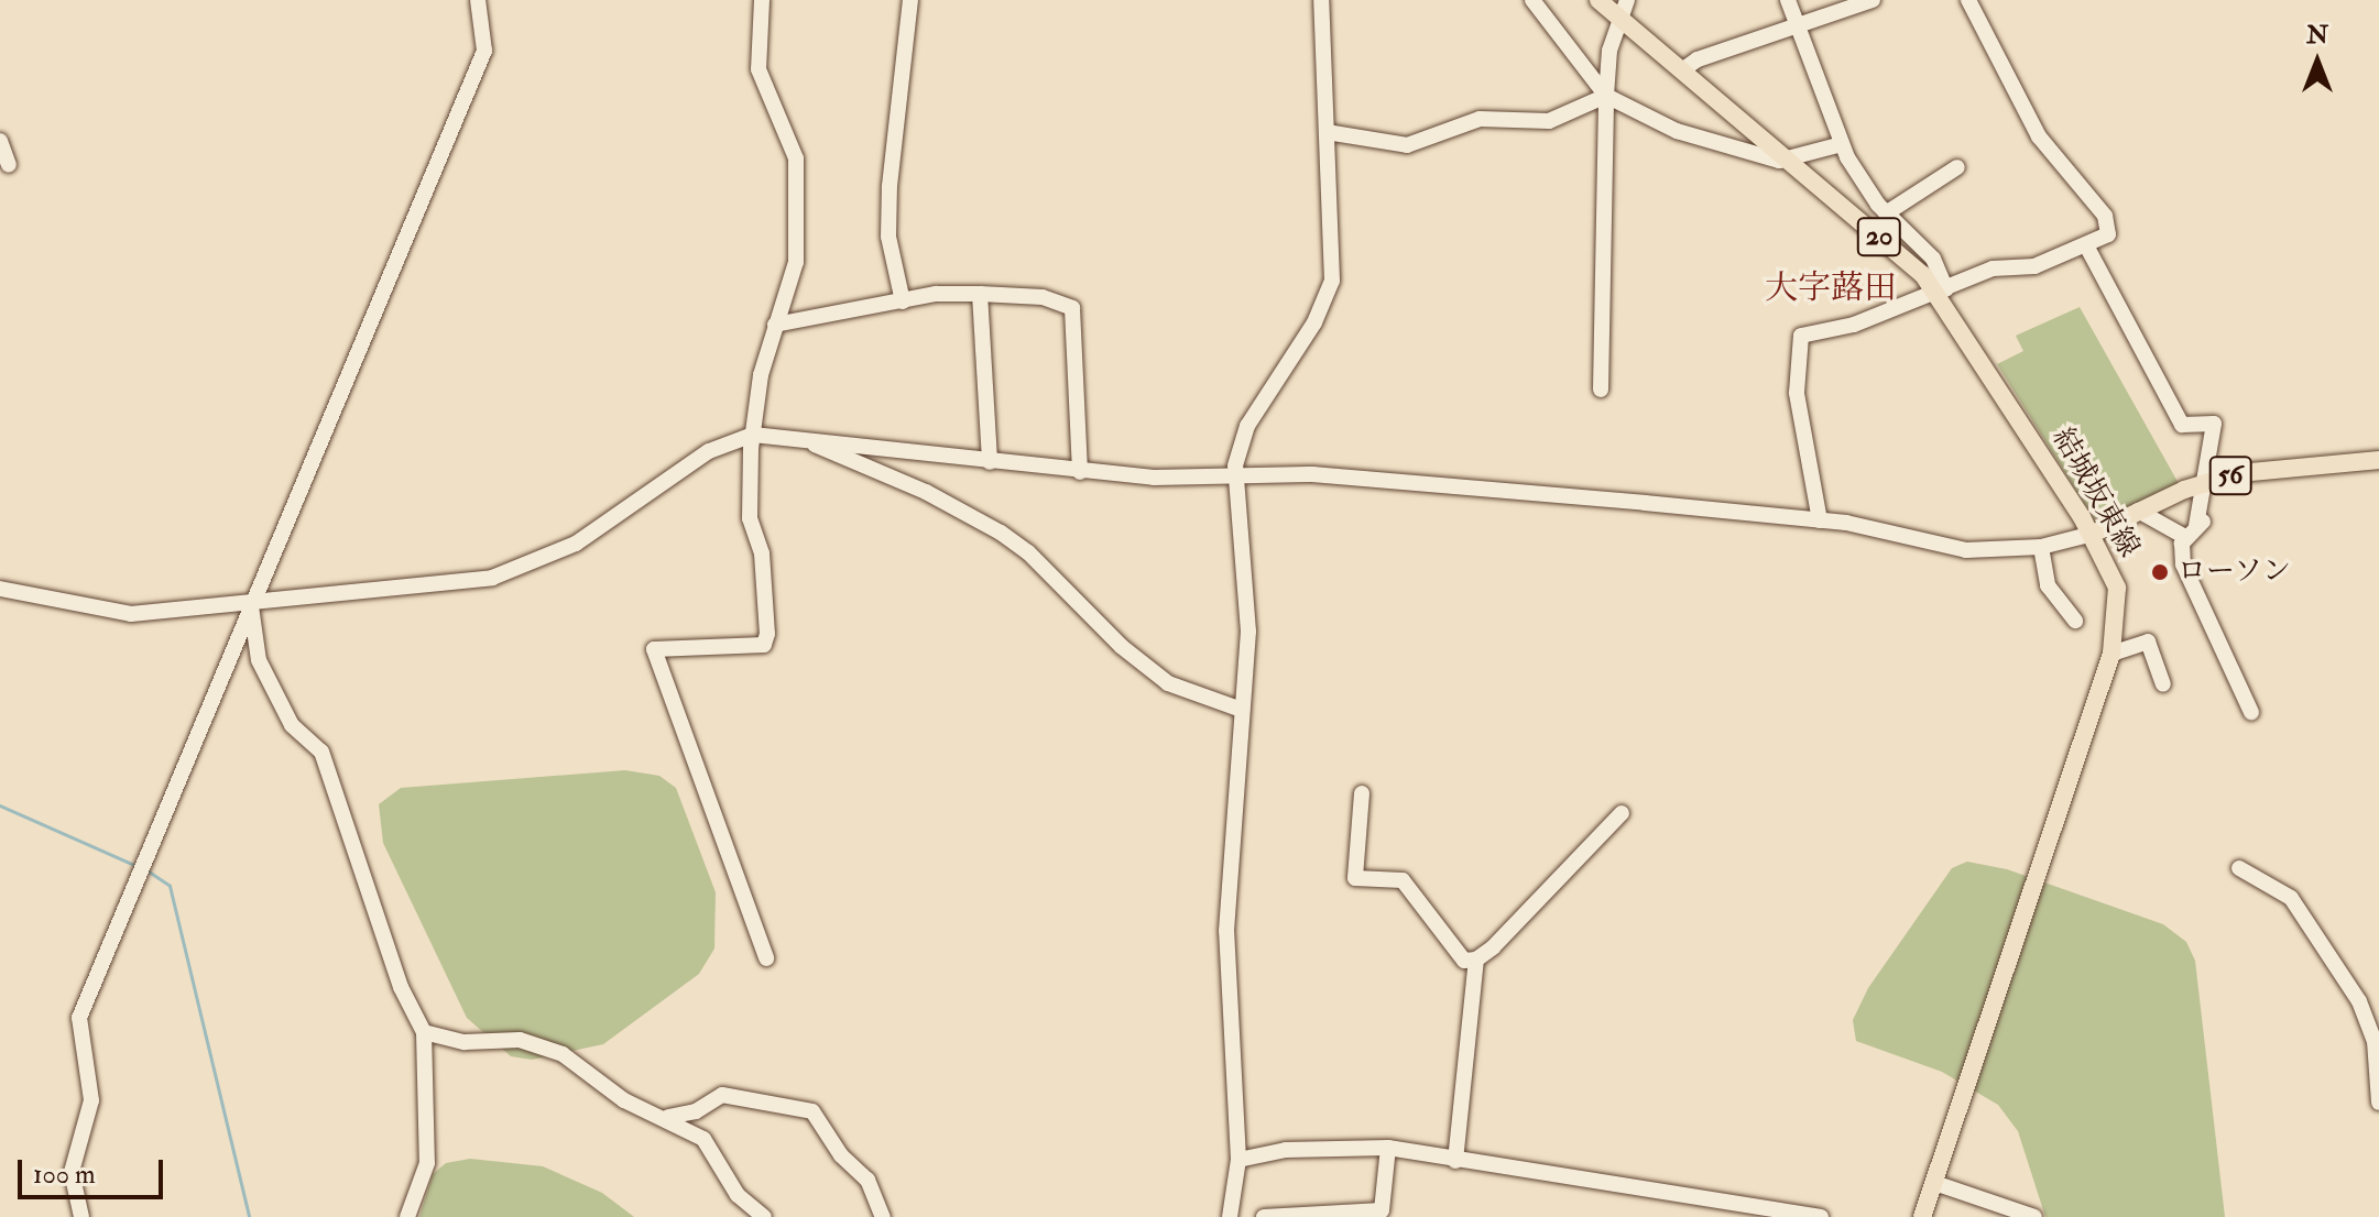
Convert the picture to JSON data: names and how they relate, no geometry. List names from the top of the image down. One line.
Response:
{"streets":{"main road":["20","56","結城坂東線"]},"crossings":[["56","結城坂東線"]],"districts":["大字蕗田"],"places":["ローソン"],"scale_bar":"100 m","north":"top"}
